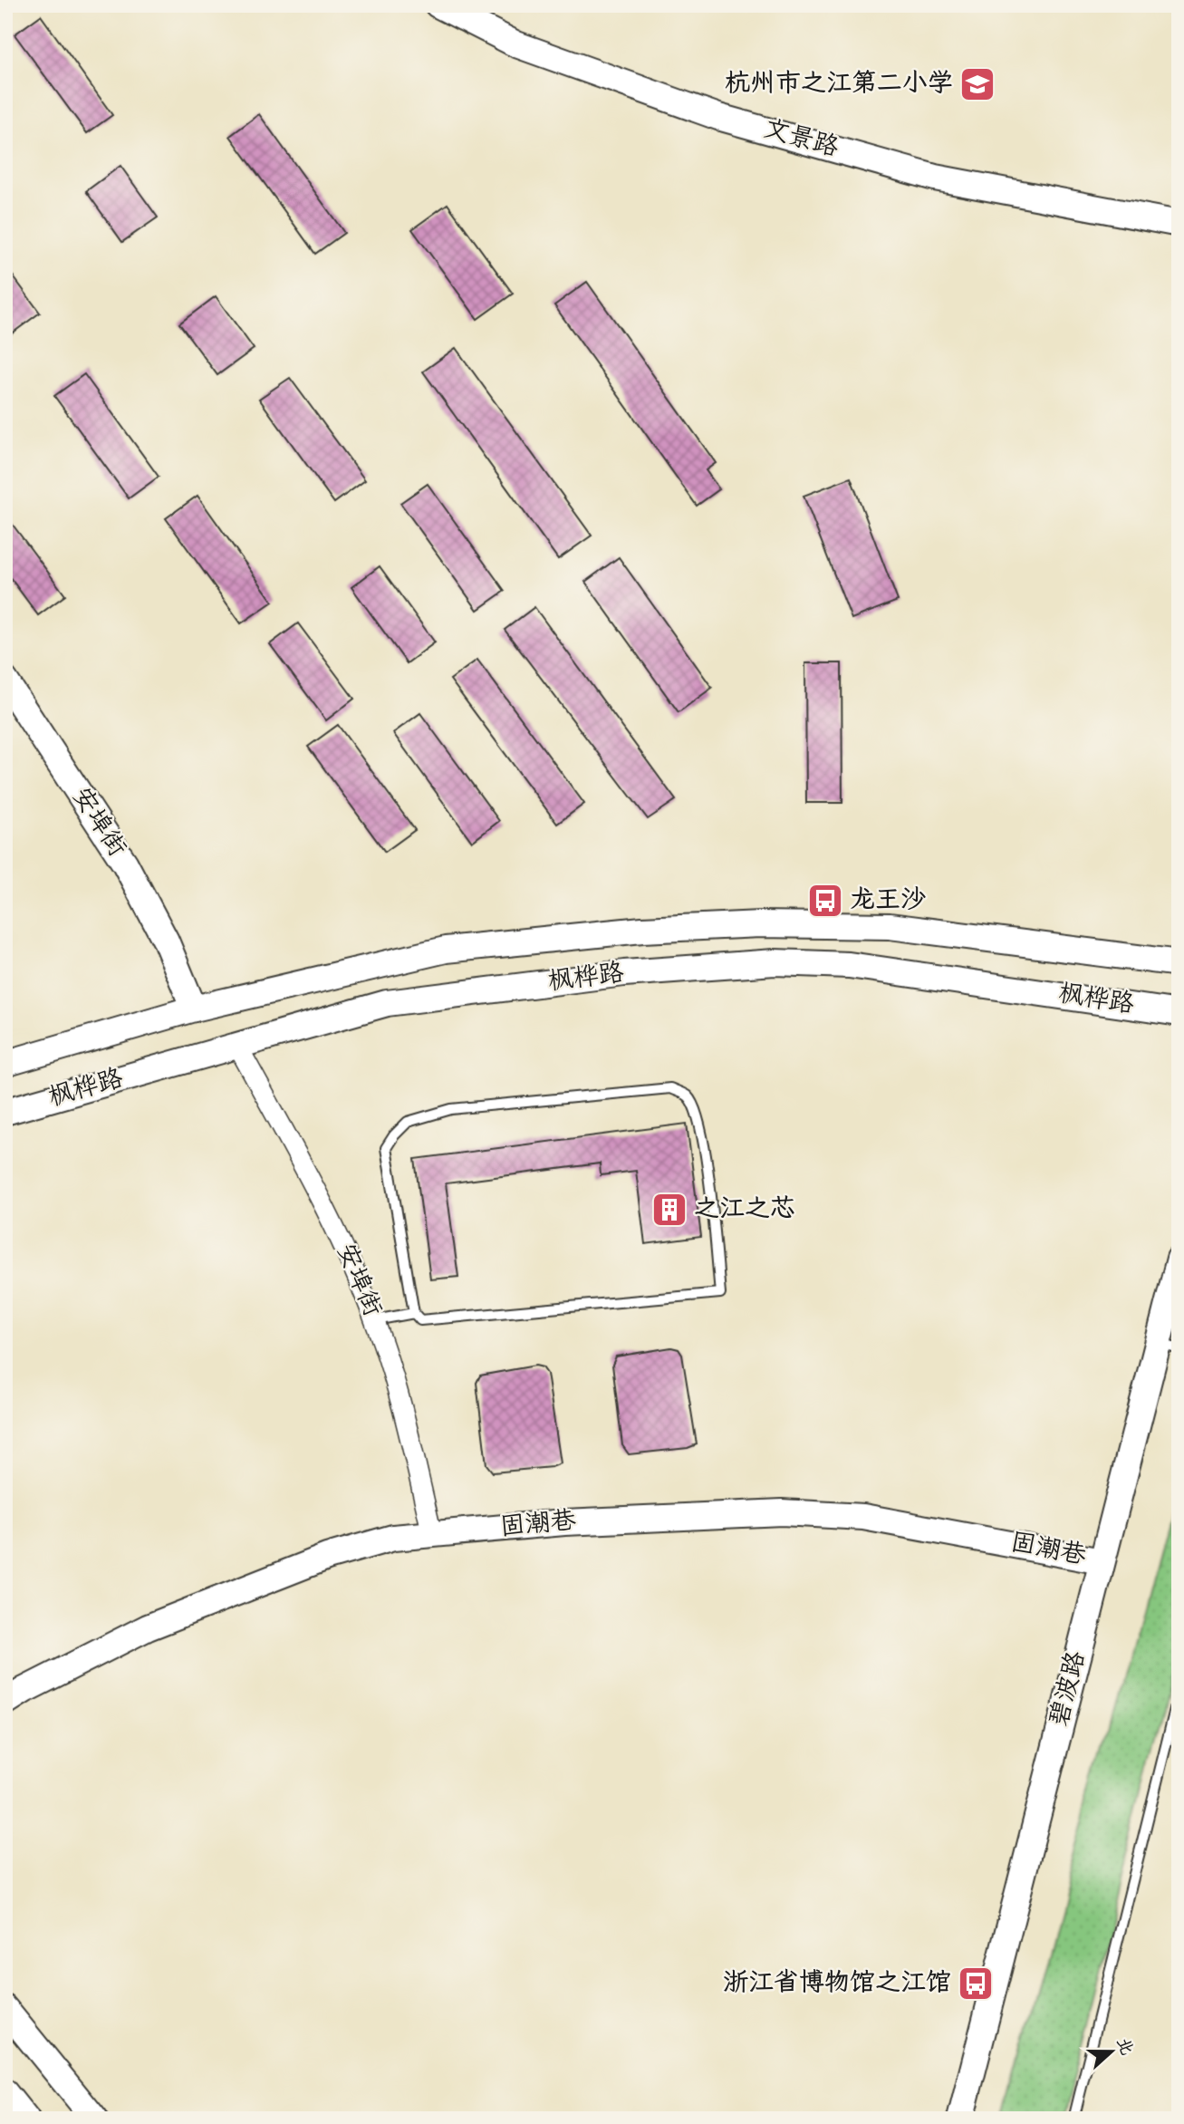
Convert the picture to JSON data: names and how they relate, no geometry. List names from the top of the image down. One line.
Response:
{"streets":{"street":["文景路","安埠街","枫桦路","固潮巷","碧波路"]},"crossings":[["安埠街","枫桦路"],["安埠街","固潮巷"],["固潮巷","碧波路"]],"places":{"school or university":["杭州市之江第二小学"],"bus stop":["龙王沙","浙江省博物馆之江馆"],"building":["之江之芯"]},"north":"right"}
